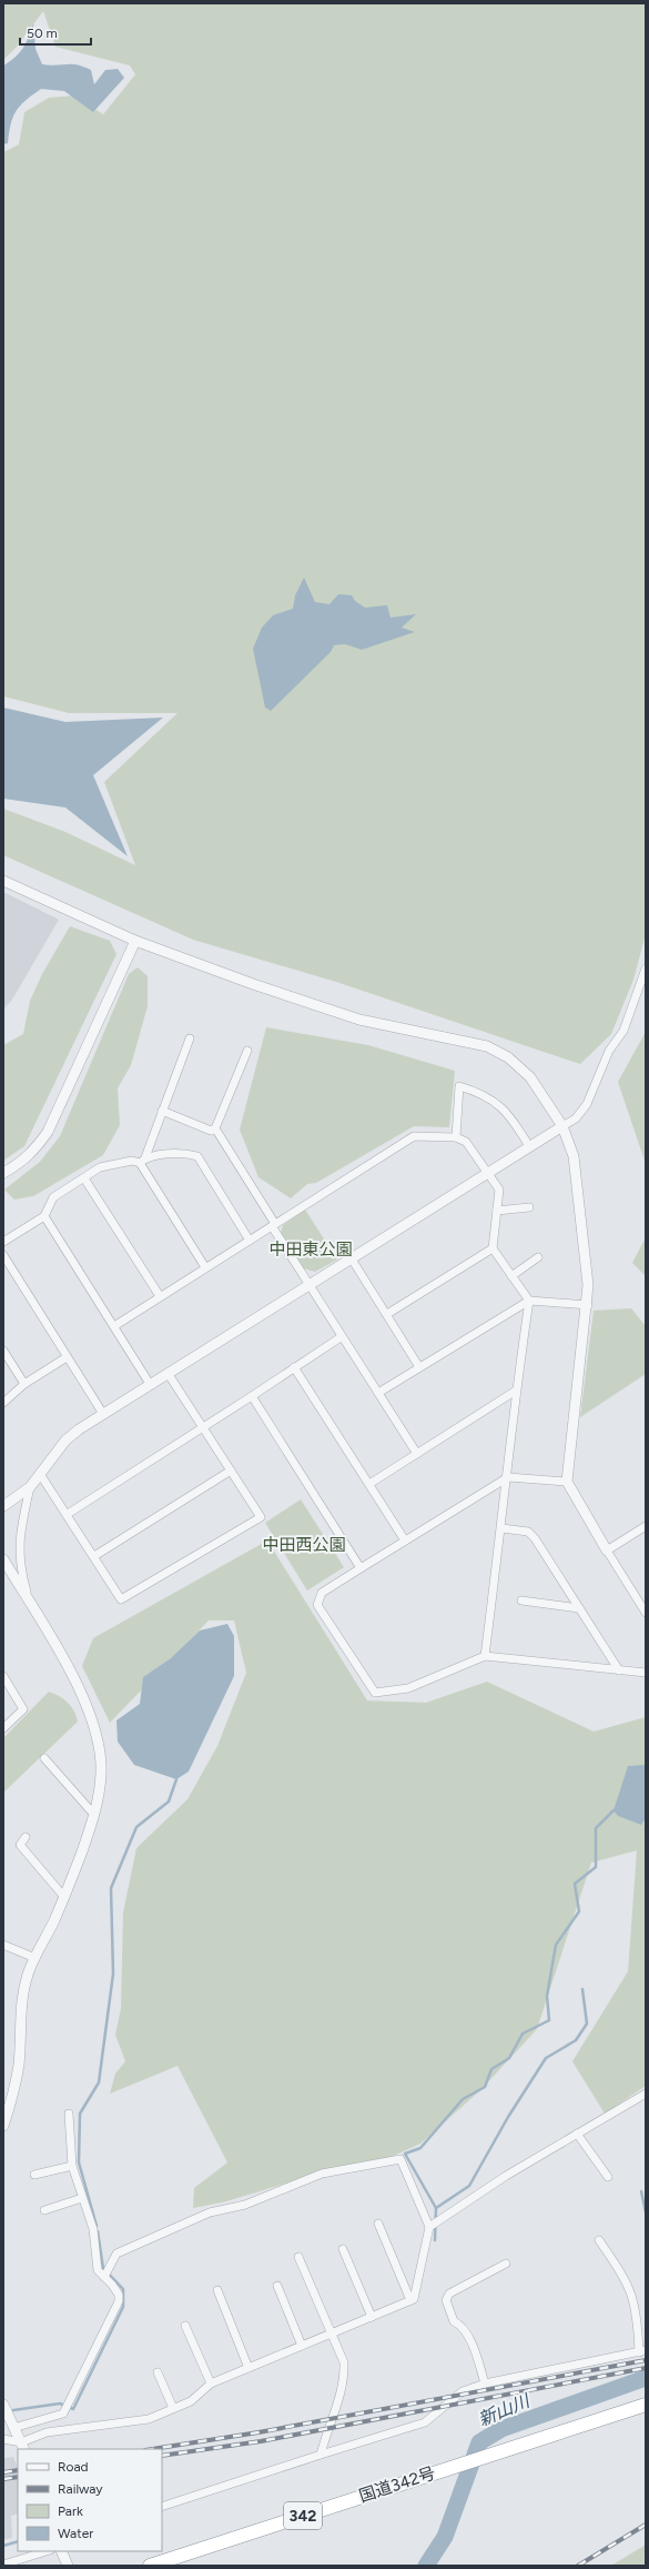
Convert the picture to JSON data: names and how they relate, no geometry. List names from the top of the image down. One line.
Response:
{"streets":{"highway":["国道342号","342"]},"water":["新山川"],"parks":["中田東公園","中田西公園"],"legend":["Road","Railway","Park","Water"],"scale_bar":"50 m"}
